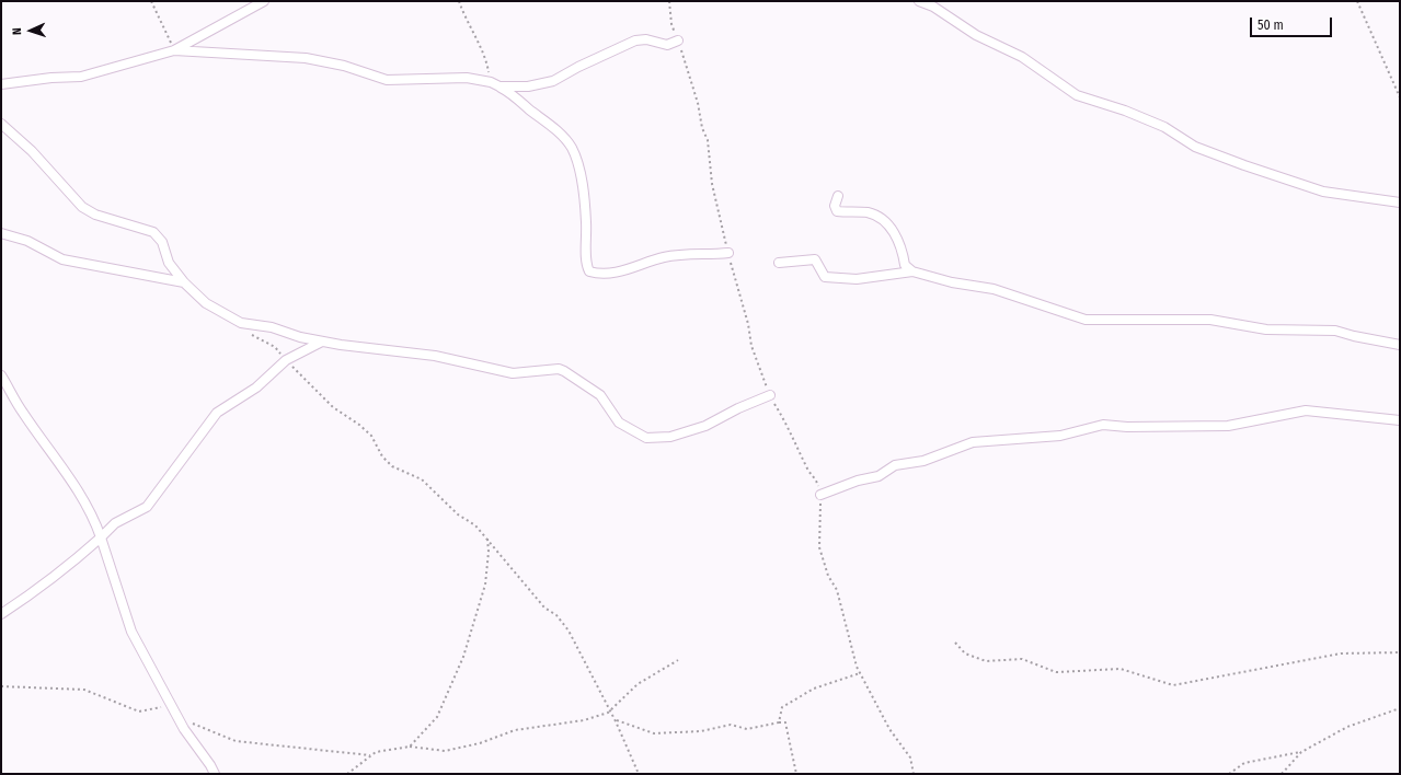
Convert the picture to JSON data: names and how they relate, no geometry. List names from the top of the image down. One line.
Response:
{"scale_bar":"50 m","north":"left"}
